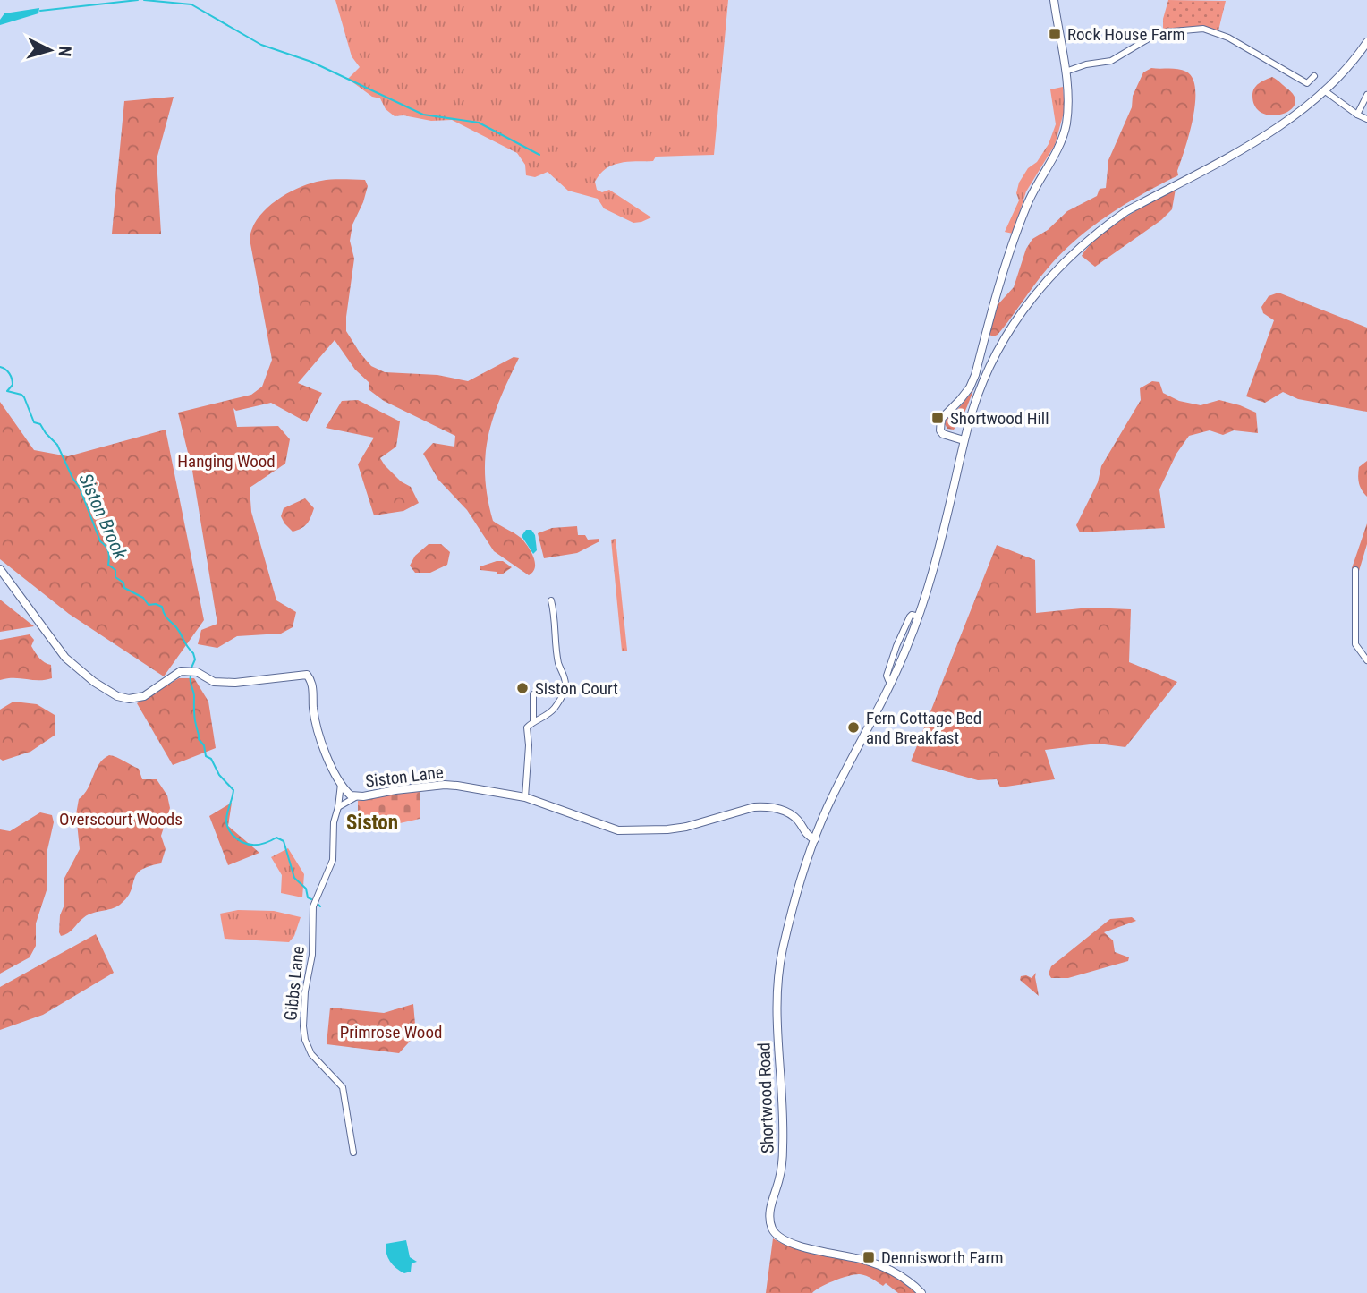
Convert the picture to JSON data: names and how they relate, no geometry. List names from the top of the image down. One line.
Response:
{"streets":{"main road":["Siston Lane","Shortwood Road"],"street":["Gibbs Lane"]},"crossings":[["Siston Lane","Gibbs Lane"],["Siston Lane","Shortwood Road"]],"districts":["Siston"],"water":["Siston Brook"],"parks":["Hanging Wood","Overscourt Woods","Primrose Wood"],"places":{"transit":["Rock House Farm","Shortwood Hill","Dennisworth Farm"],"other":["Siston Court","Fern Cottage Bed and Breakfast"]},"north":"right"}
